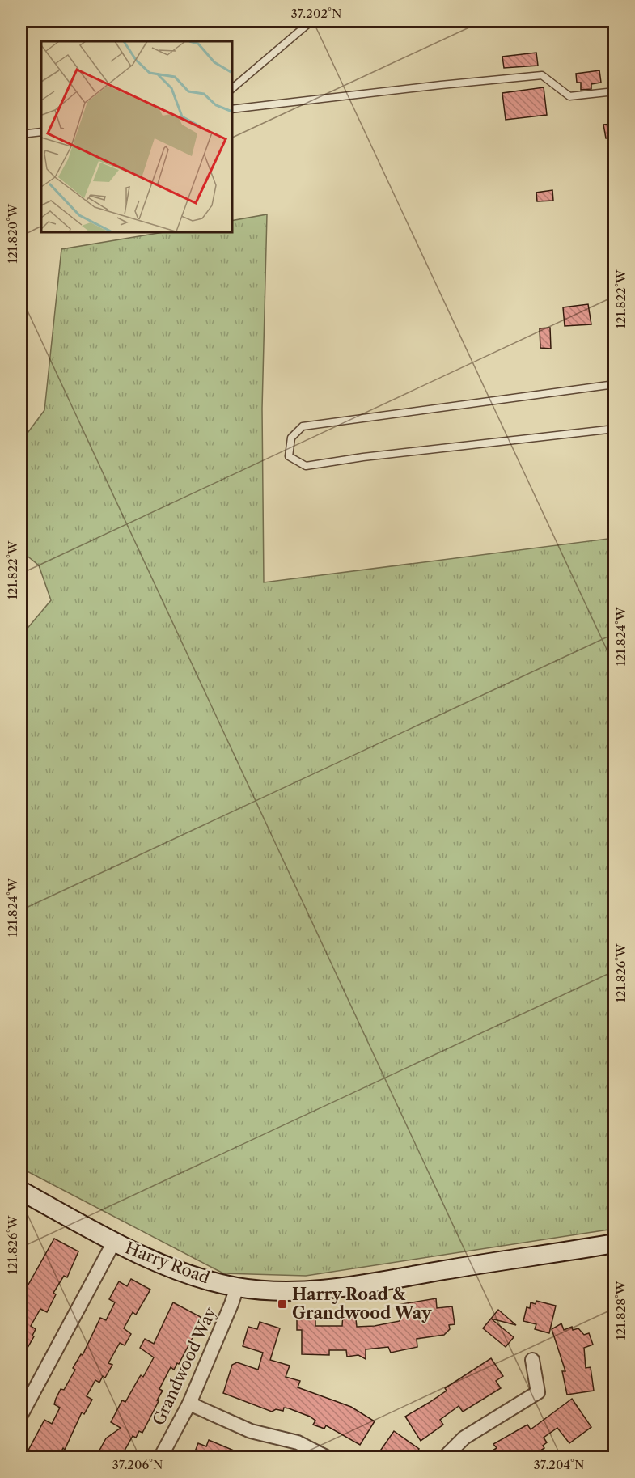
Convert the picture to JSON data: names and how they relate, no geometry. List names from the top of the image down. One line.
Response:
{"streets":{"street":["Harry Road","Grandwood Way"]},"crossings":[["Harry Road","Grandwood Way"]],"places":{"transit":["Harry Road & Grandwood Way"]},"coordinates":["37.202°N","121.820°W","121.822°W","121.824°W","121.826°W","121.828°W","37.206°N","37.204°N"]}
